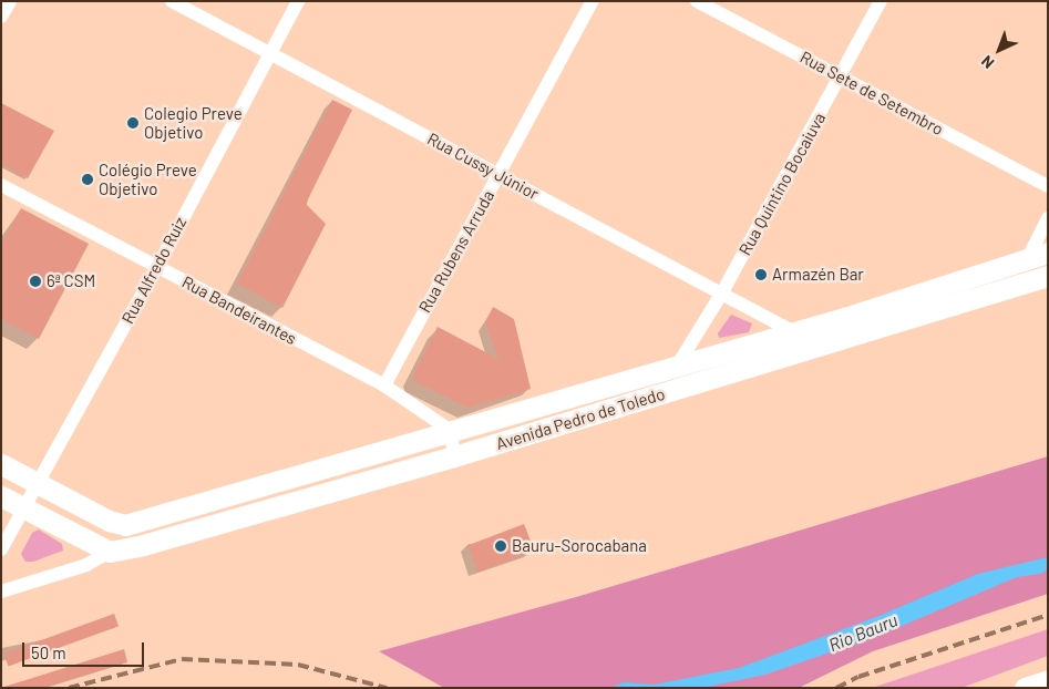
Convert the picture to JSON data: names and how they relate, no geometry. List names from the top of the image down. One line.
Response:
{"streets":{"main road":["Avenida Pedro de Toledo"],"street":["Rua Sete de Setembro","Rua Cussy Júnior","Rua Quintino Bocaiuva","Rua Rubens Arruda","Rua Alfredo Ruiz","Rua Bandeirantes"]},"crossings":[["Rua Sete de Setembro","Rua Quintino Bocaiuva"],["Rua Cussy Júnior","Rua Quintino Bocaiuva"],["Rua Cussy Júnior","Rua Rubens Arruda"],["Rua Cussy Júnior","Rua Alfredo Ruiz"],["Rua Cussy Júnior","Avenida Pedro de Toledo"],["Rua Quintino Bocaiuva","Avenida Pedro de Toledo"],["Rua Rubens Arruda","Rua Bandeirantes"],["Rua Alfredo Ruiz","Rua Bandeirantes"],["Rua Alfredo Ruiz","Avenida Pedro de Toledo"],["Rua Bandeirantes","Avenida Pedro de Toledo"]],"water":["Rio Bauru"],"places":["Colegio Preve Objetivo","Colégio Preve Objetivo","Armazén Bar","6ª CSM","Bauru-Sorocabana"],"scale_bar":"50 m","north":"bottom left"}
